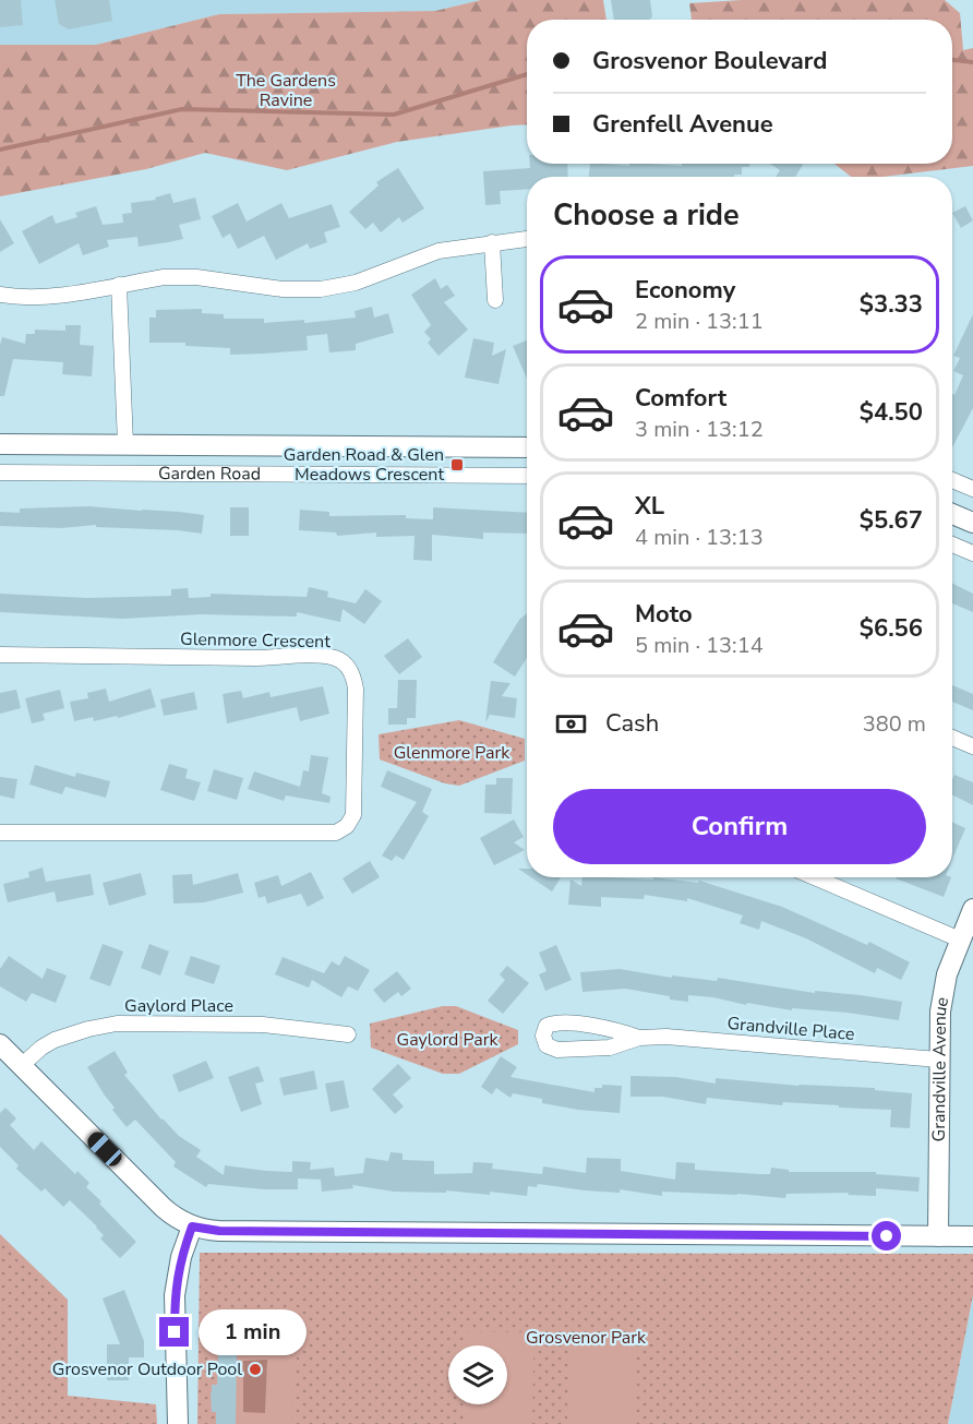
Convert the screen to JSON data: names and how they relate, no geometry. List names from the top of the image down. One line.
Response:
{"streets":{"street":["Garden Road","Glenmore Crescent","Gaylord Place","Grandville Place","Grandville Avenue"]},"crossings":[["Grandville Place","Grandville Avenue"]],"parks":["The Gardens Ravine","Glenmore Park","Gaylord Park","Grosvenor Park"],"places":{"transit":["Garden Road & Glen Meadows Crescent"],"other":["Grosvenor Outdoor Pool"]},"page":{"banner":["Grosvenor Boulevard","Grenfell Avenue"],"heading":"Choose a ride","list":[{"name":"Economy","note":"2 min · 13:11","value":"$3.33"},{"name":"Comfort","note":"3 min · 13:12","value":"$4.50"},{"name":"XL","note":"4 min · 13:13","value":"$5.67"},{"name":"Moto","note":"5 min · 13:14","value":"$6.56"}],"pay":["Cash","380 m"],"buttons":"Confirm","bubble":"1 min"}}
